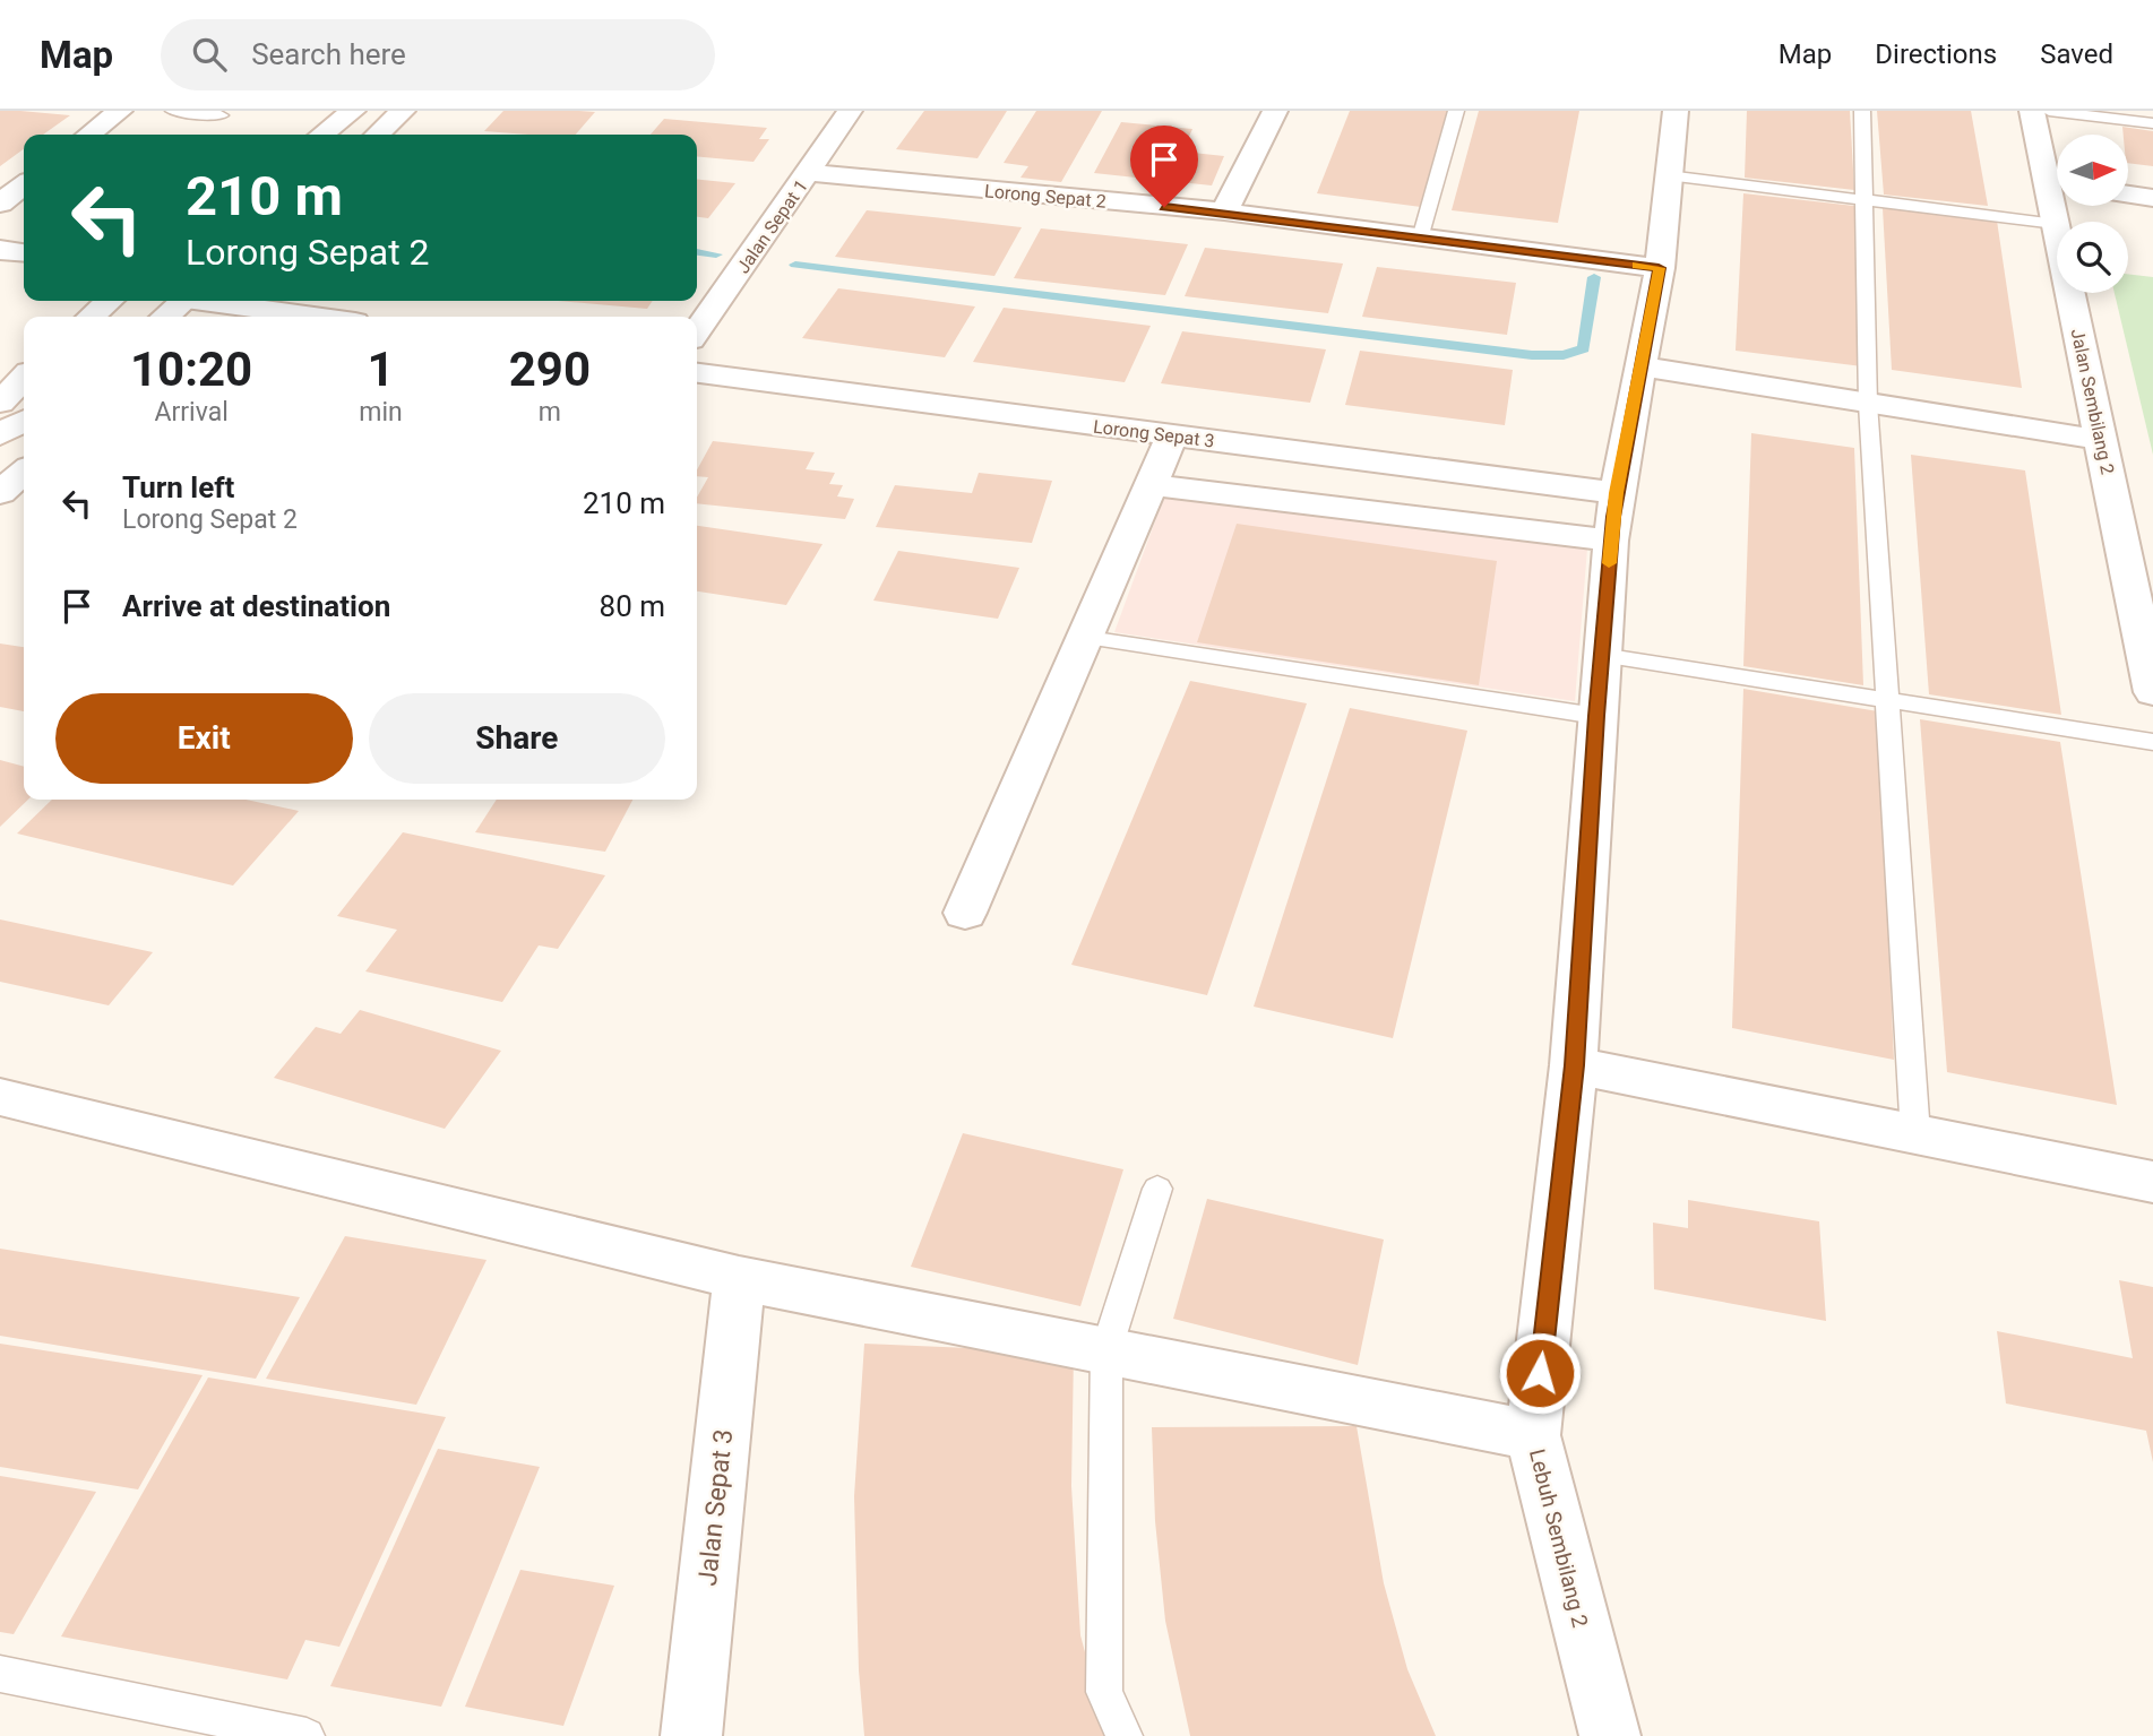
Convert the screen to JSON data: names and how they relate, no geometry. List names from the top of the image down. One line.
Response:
{"streets":{"street":["Lorong Sepat 2","Jalan Sepat 1","Jalan Sembilang 2","Lorong Sepat 3","Jalan Sepat 3","Lebuh Sembilang 2"]},"crossings":[["Lorong Sepat 2","Jalan Sepat 1"],["Lorong Sepat 2","Lebuh Sembilang 2"],["Lorong Sepat 3","Lebuh Sembilang 2"]],"north":"right","page":{"header":"Map","search":"Search here","nav":["Map","Directions","Saved"],"turn":["210 m","Lorong Sepat 2"],"eta":["10:20","Arrival","1","min","290","m"],"list":[{"name":"Turn left","note":"Lorong Sepat 2","value":"210 m"},{"name":"Arrive at destination","value":"80 m"}],"buttons":["Exit","Share"]}}
